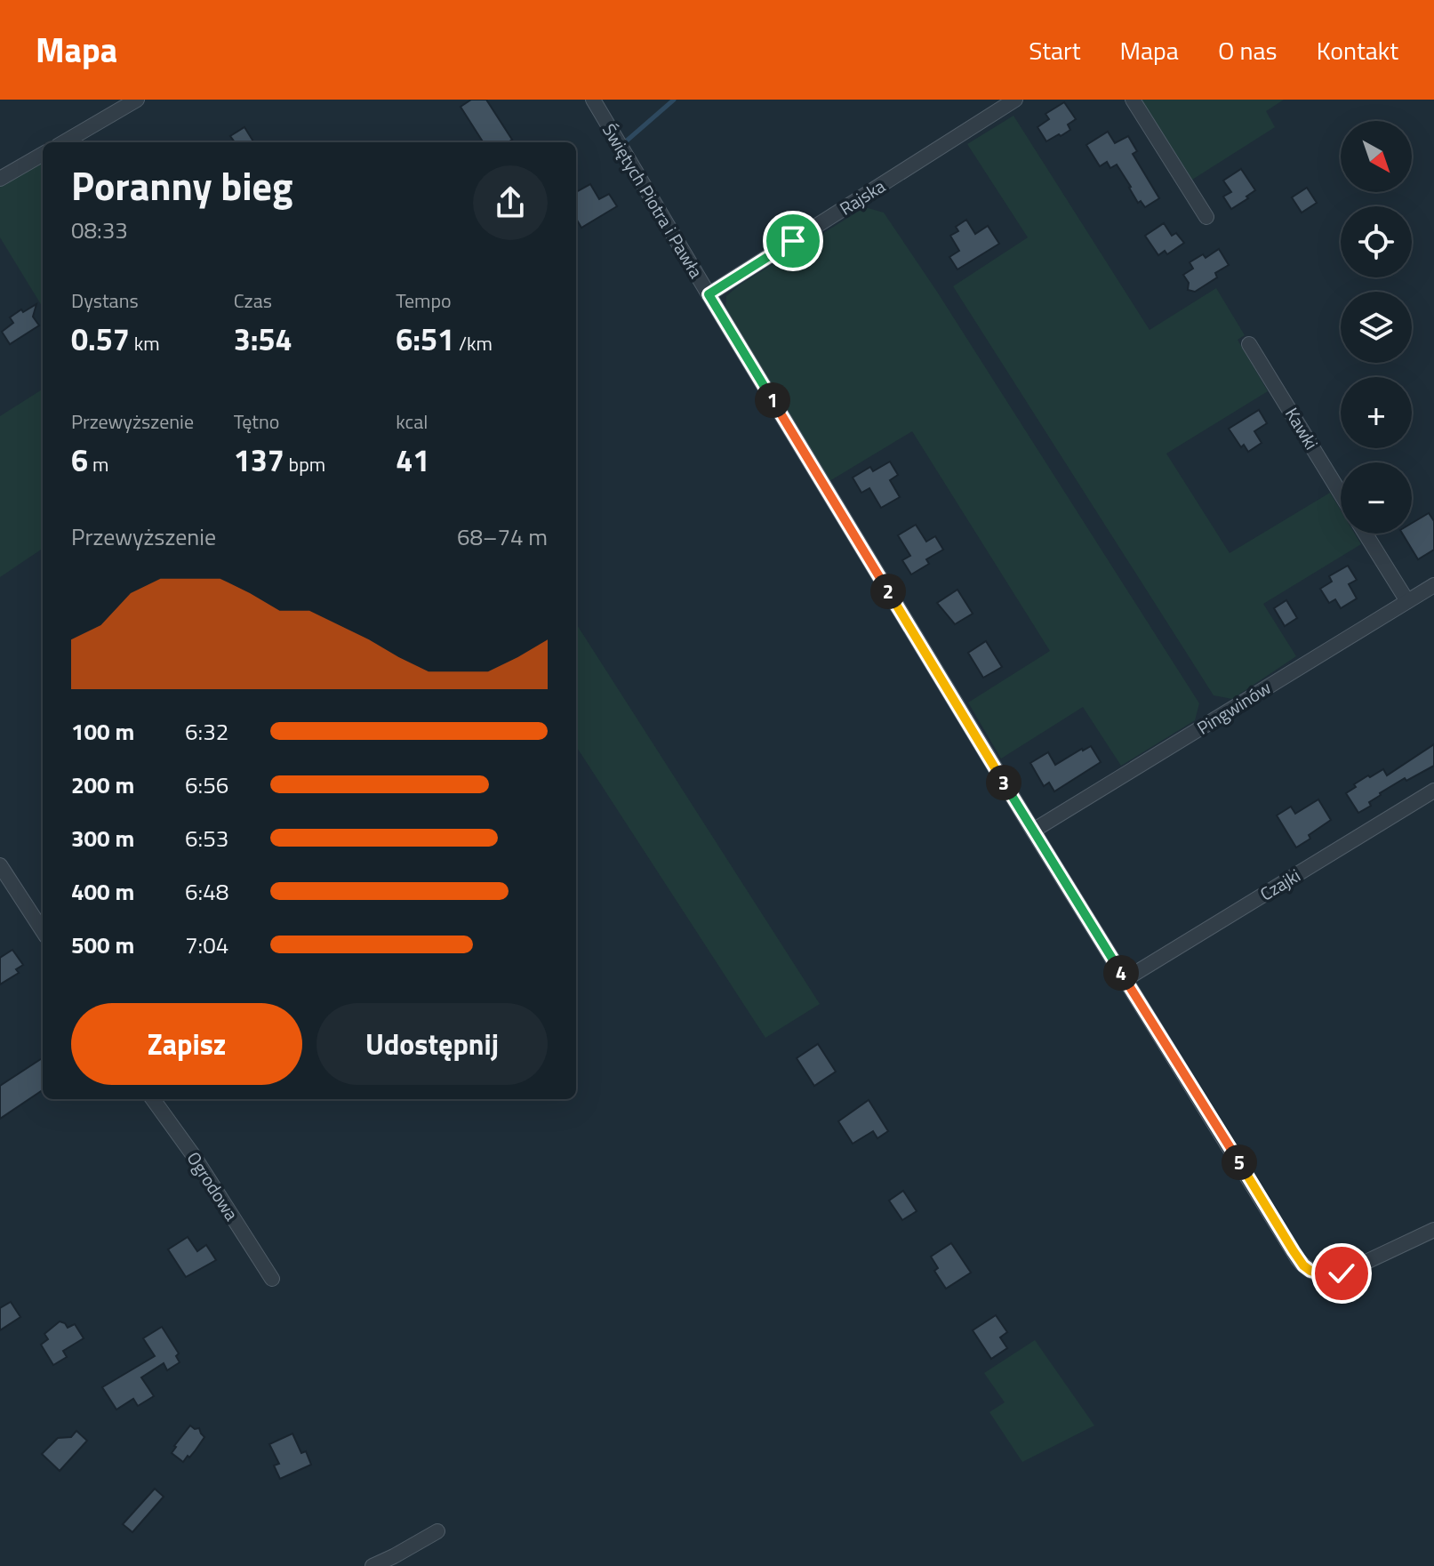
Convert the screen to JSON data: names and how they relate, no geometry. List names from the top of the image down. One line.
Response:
{"streets":{"street":["Rajska","Świętych Piotra i Pawła","Kawki","Pingwinów","Czajki","Ogrodowa"]},"crossings":[["Rajska","Świętych Piotra i Pawła"],["Świętych Piotra i Pawła","Pingwinów"],["Świętych Piotra i Pawła","Czajki"]],"north":"bottom right","page":{"header":"Mapa","nav":["Start","Mapa","O nas","Kontakt"],"map_buttons":["+","−"],"heading":["Poranny bieg","08:33"],"stats":[["Dystans","0.57 km"],["Czas","3:54"],["Tempo","6:51 /km"],["Przewyższenie","6 m"],["Tętno","137 bpm"],["kcal","41"]],"pins":["1","2","3","4","5"],"chart":["Przewyższenie","68–74 m"],"list":[{"name":"100 m","note":"6:32"},{"name":"200 m","note":"6:56"},{"name":"300 m","note":"6:53"},{"name":"400 m","note":"6:48"},{"name":"500 m","note":"7:04"}],"buttons":["Zapisz","Udostępnij"]}}
